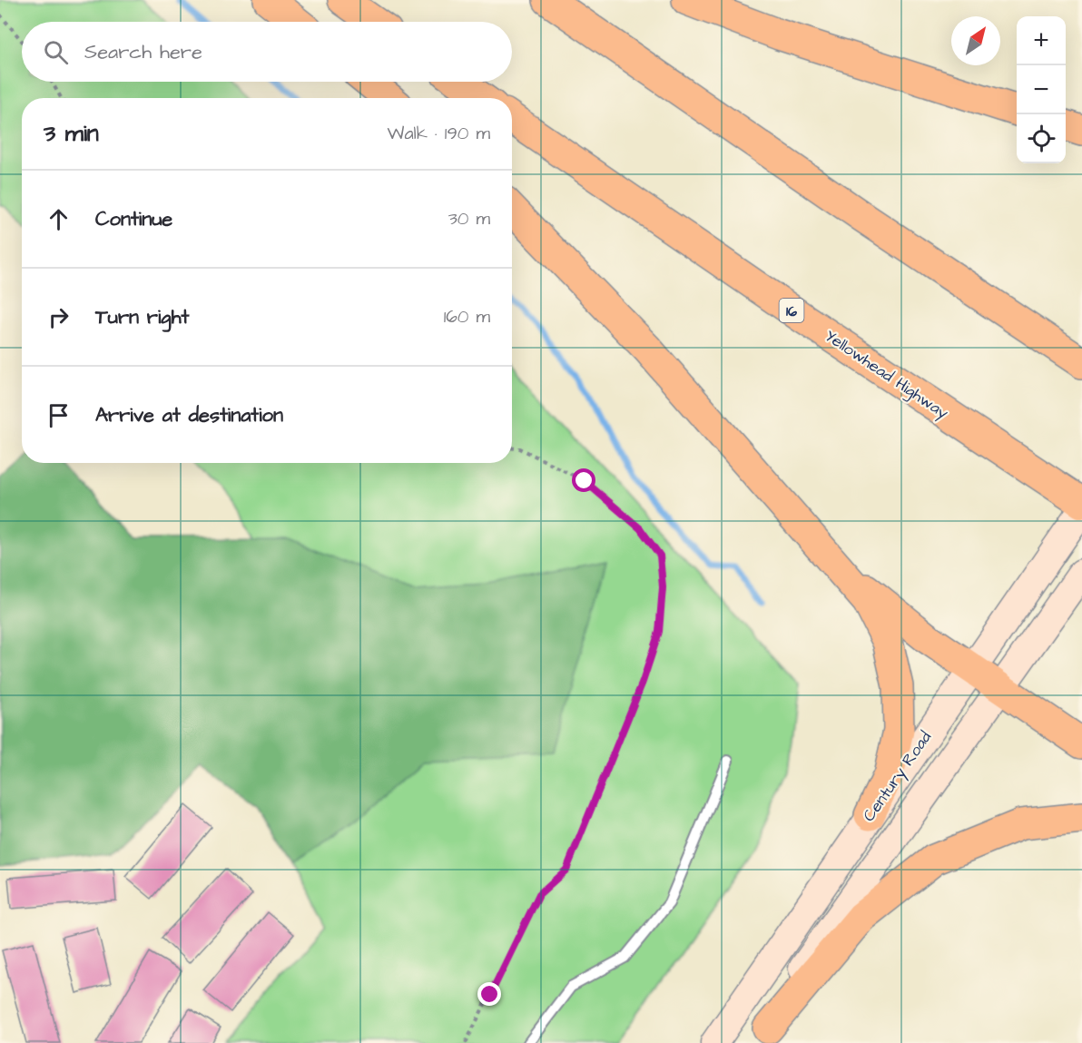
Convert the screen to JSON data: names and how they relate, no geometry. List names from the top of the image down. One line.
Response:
{"streets":{"highway":["16","Yellowhead Highway"],"main road":["Century Road"]},"north":"top right","page":{"map_buttons":["+","−"],"search":"Search here","heading":["3 min","Walk · 190 m"],"list":[["Continue","30 m"],["Turn right","160 m"],"Arrive at destination"]}}
